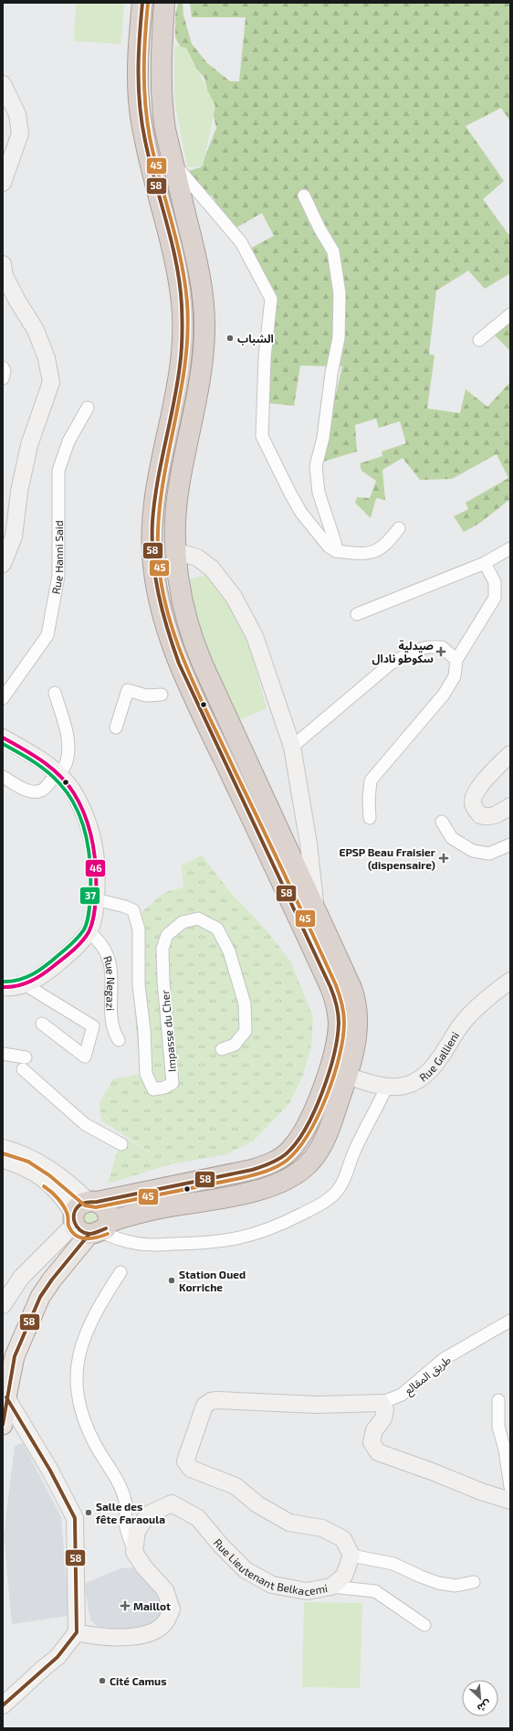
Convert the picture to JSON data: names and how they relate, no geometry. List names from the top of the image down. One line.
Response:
{"streets":{"street":["Rue Hanni Said","Rue Negazi","Impasse du Cher","Rue Gallieni","طريق المقالع","Rue Lieutenant Belkacemi"]},"places":{"other":["الشباب","Station Oued Korriche","Salle des fête Faraoula","Cité Camus"],"health":["صيدلية سكوطو نادال","EPSP Beau Fraisier (dispensaire)","Maillot"]},"lines":["transit line 58","transit line 45","transit line 46","transit line 37"],"north":"bottom right"}
